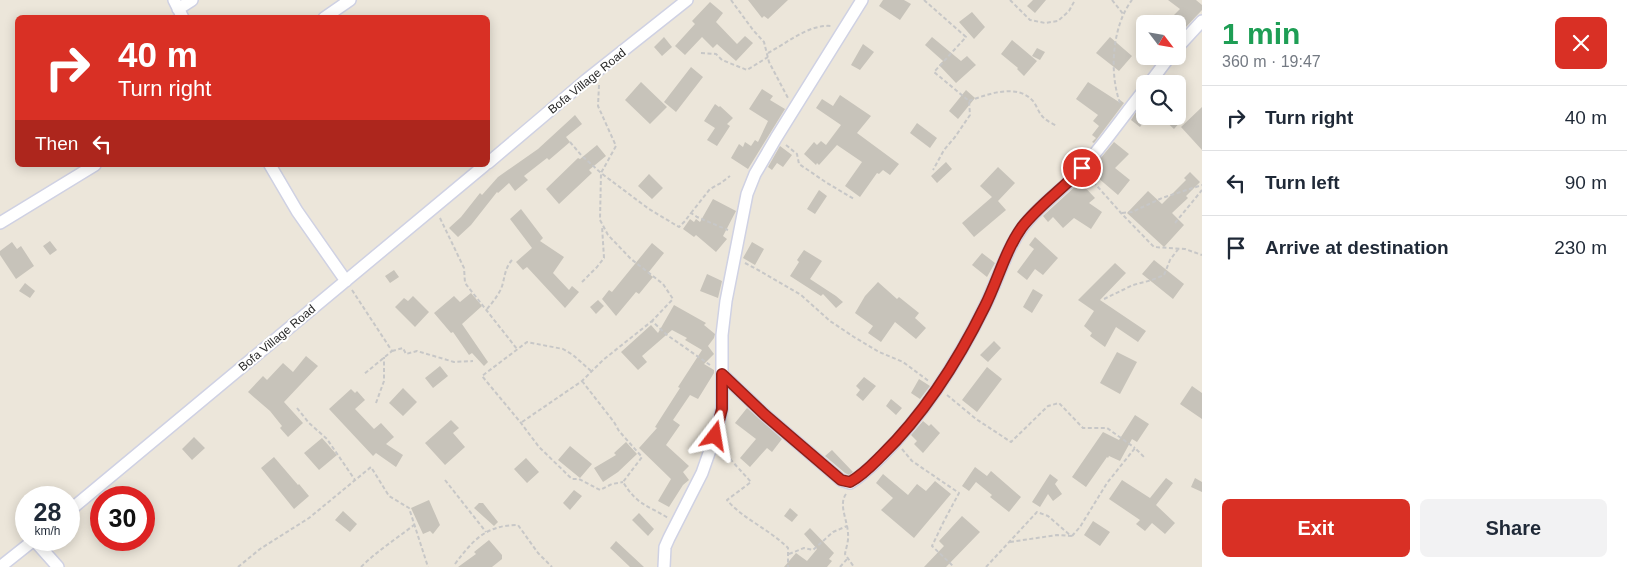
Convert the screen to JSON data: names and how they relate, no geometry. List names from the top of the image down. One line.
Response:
{"streets":{"street":["Bofa Village Road"]},"north":"bottom right","page":{"heading":["1 min","360 m · 19:47"],"turn":["40 m","Turn right"],"list":[{"name":"Turn right","value":"40 m"},{"name":"Turn left","value":"90 m"},{"name":"Arrive at destination","value":"230 m"}],"then":"Then","speed":"28 km/h","limit":"30","buttons":["Exit","Share"]}}
